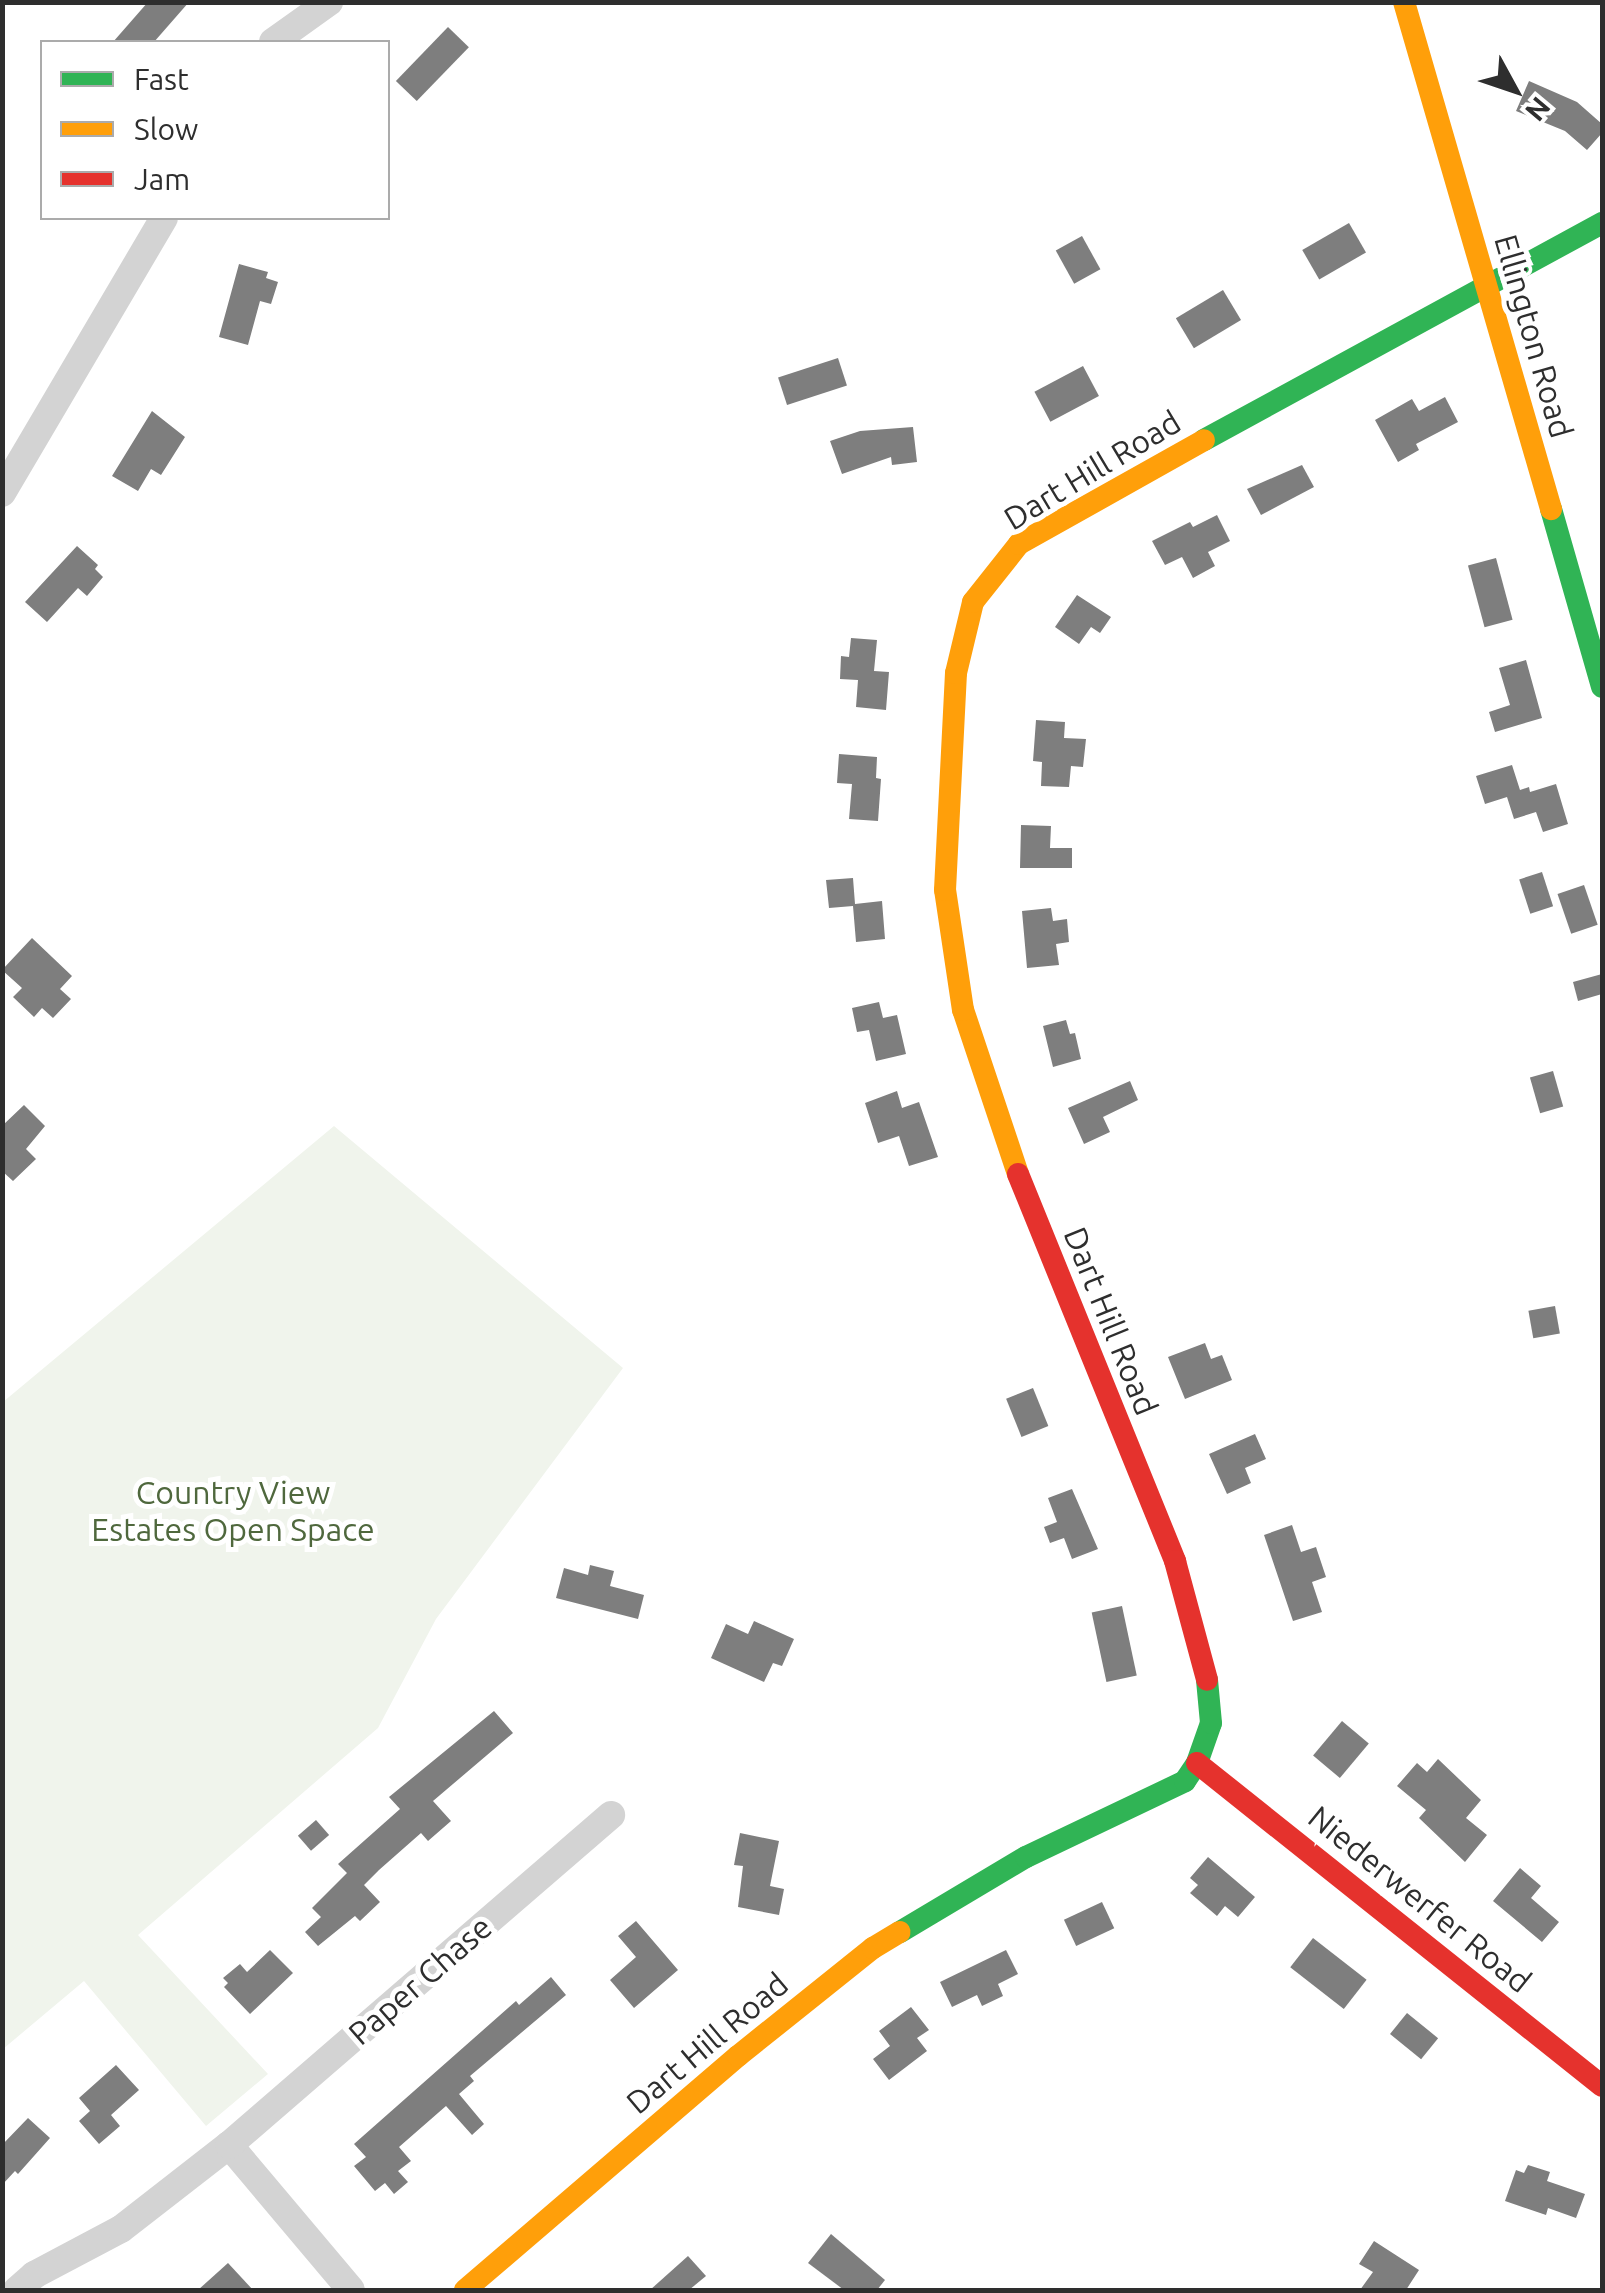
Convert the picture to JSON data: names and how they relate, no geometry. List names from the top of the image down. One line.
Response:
{"streets":{"street":["Ellington Road","Dart Hill Road","Niederwerfer Road","Paper Chase"]},"crossings":[["Ellington Road","Dart Hill Road"],["Dart Hill Road","Niederwerfer Road"]],"parks":["Country View Estates Open Space"],"legend":["Fast","Slow","Jam"],"north":"bottom right"}
